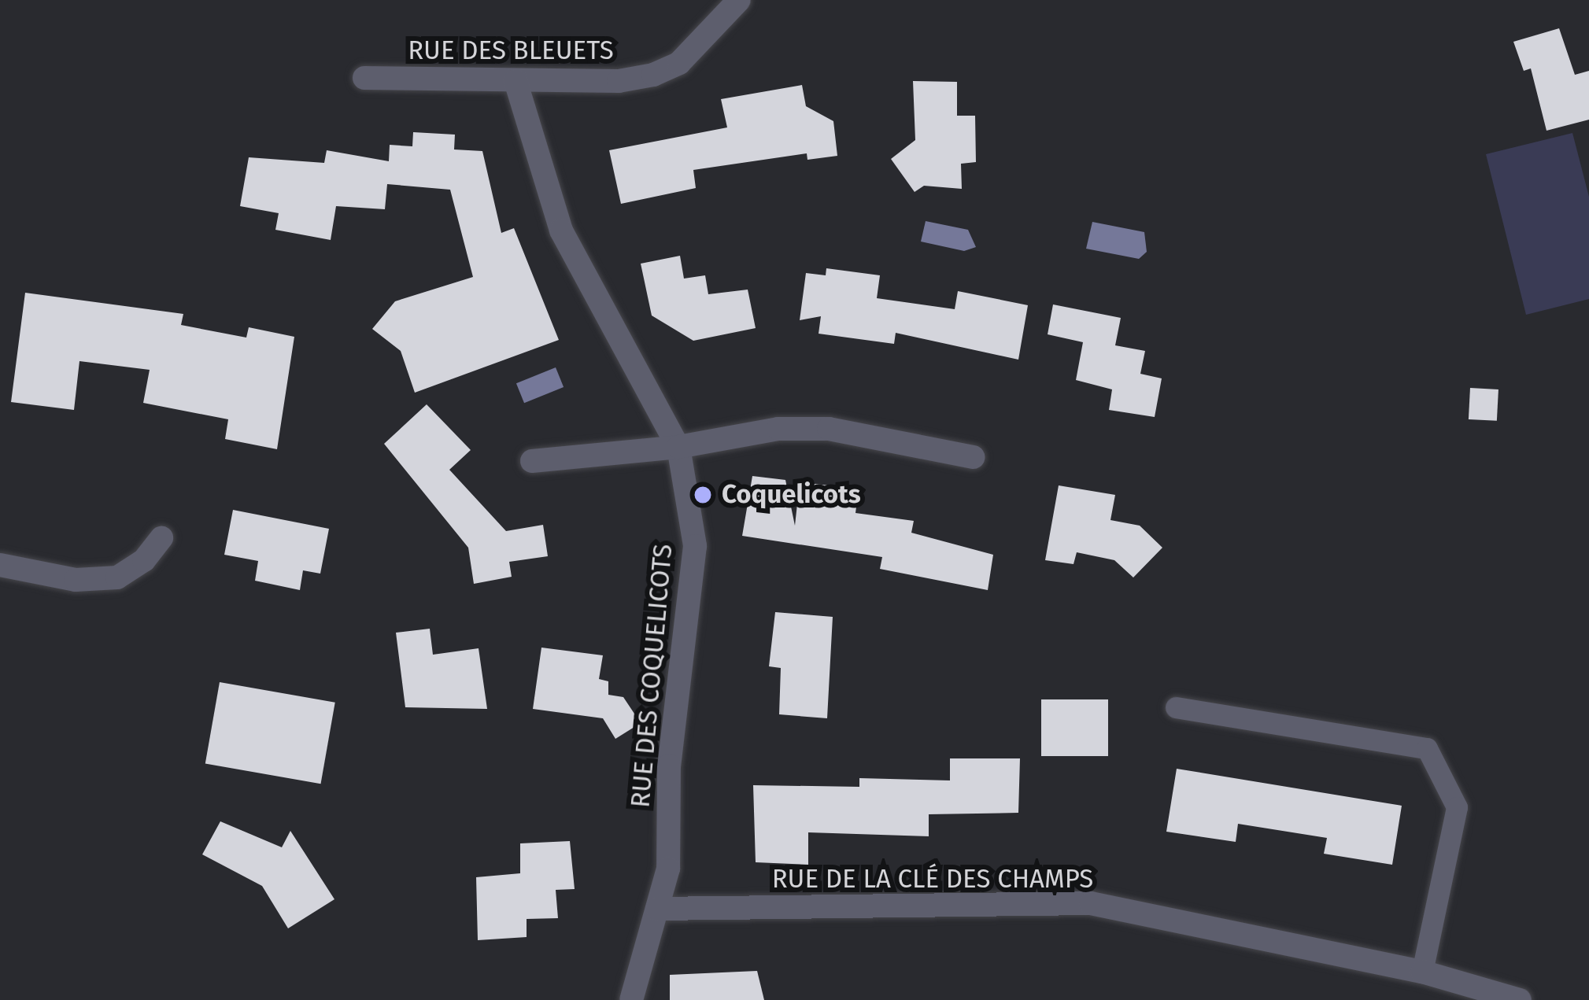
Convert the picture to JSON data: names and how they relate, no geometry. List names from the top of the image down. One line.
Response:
{"streets":{"street":["RUE DES BLEUETS","RUE DES COQUELICOTS","RUE DE LA CLÉ DES CHAMPS"]},"crossings":[["RUE DES BLEUETS","RUE DES COQUELICOTS"],["RUE DES COQUELICOTS","RUE DE LA CLÉ DES CHAMPS"]],"places":["Coquelicots"]}
